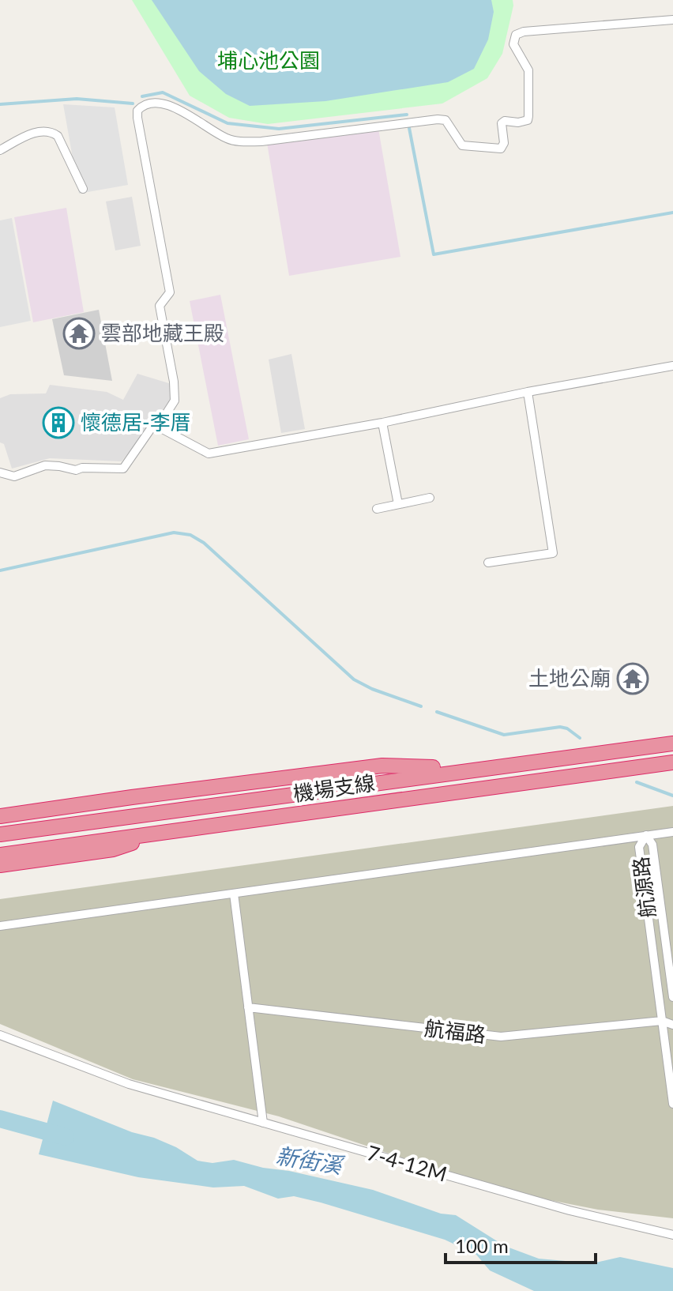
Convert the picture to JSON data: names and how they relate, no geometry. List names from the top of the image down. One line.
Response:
{"streets":{"highway":["機場支線"],"street":["航源路","航福路","7-4-12M"]},"crossings":[["航源路","航福路"]],"water":["新街溪"],"parks":["埔心池公園"],"places":{"temple":["雲部地藏王殿","土地公廟"],"building":["懷德居-李厝"]},"scale_bar":"100 m"}
